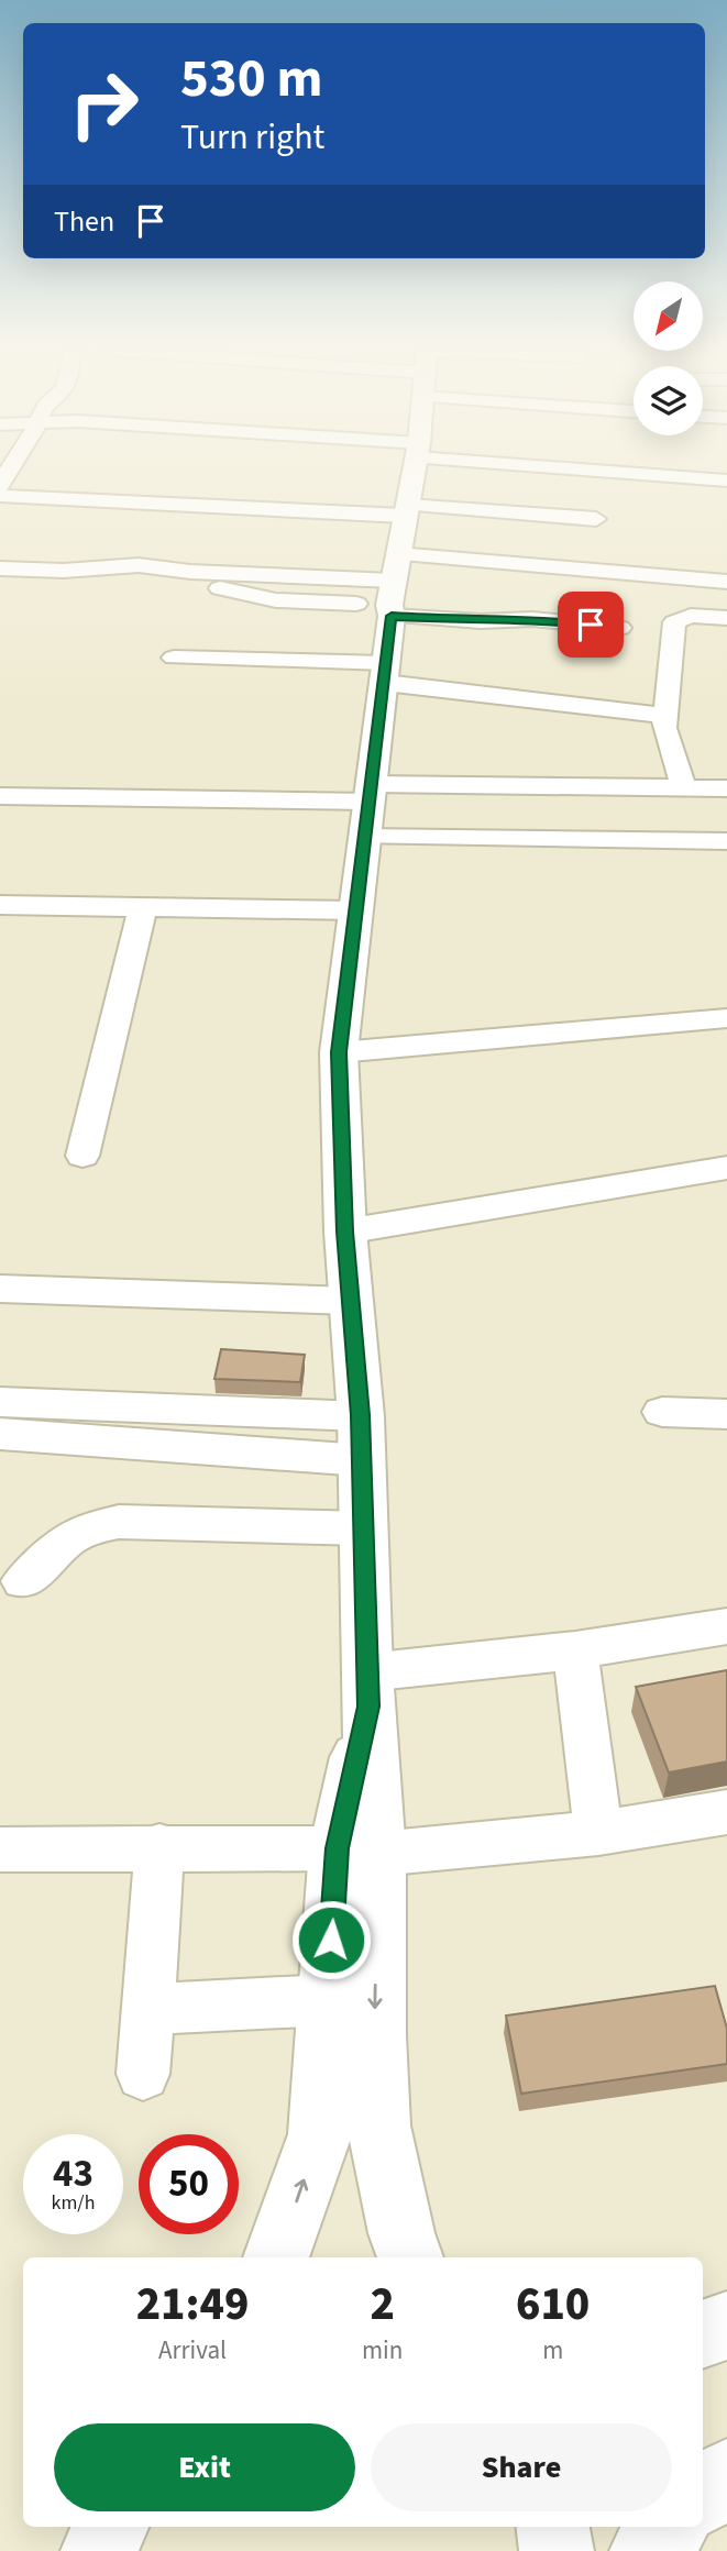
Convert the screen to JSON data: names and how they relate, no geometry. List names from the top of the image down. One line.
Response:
{"north":"bottom left","page":{"turn":["530 m","Turn right"],"then":"Then","speed":"43 km/h","limit":"50","eta":["21:49","Arrival","2","min","610","m"],"buttons":["Exit","Share"]}}
